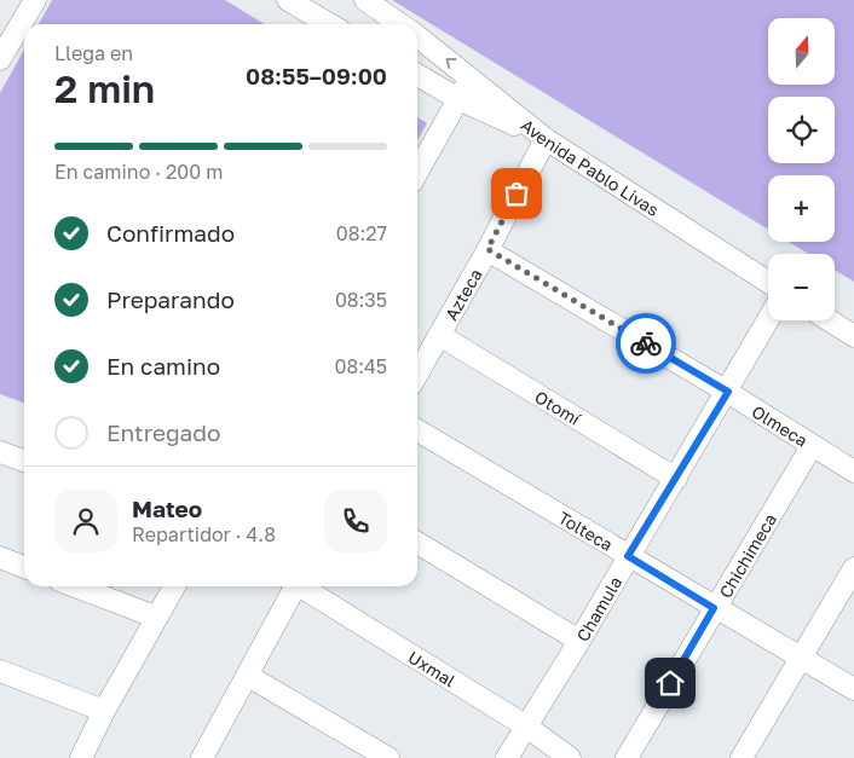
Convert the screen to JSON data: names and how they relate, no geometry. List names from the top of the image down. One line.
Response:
{"streets":{"street":["Avenida Pablo Livas","Azteca","Otomí","Olmeca","Tolteca","Chichimeca","Chamula","Uxmal"]},"crossings":[["Avenida Pablo Livas","Azteca"],["Azteca","Otomí"],["Azteca","Olmeca"],["Otomí","Chamula"],["Olmeca","Chichimeca"],["Olmeca","Chamula"],["Tolteca","Chichimeca"],["Tolteca","Chamula"],["Chamula","Uxmal"]],"north":"top","page":{"map_buttons":["+","−"],"heading":["2 min","Llega en","08:55–09:00"],"panel":["Mateo","Repartidor · 4.8"],"bar":"En camino · 200 m","list":[["Confirmado","08:27"],["Preparando","08:35"],["En camino","08:45"],"Entregado"]}}
